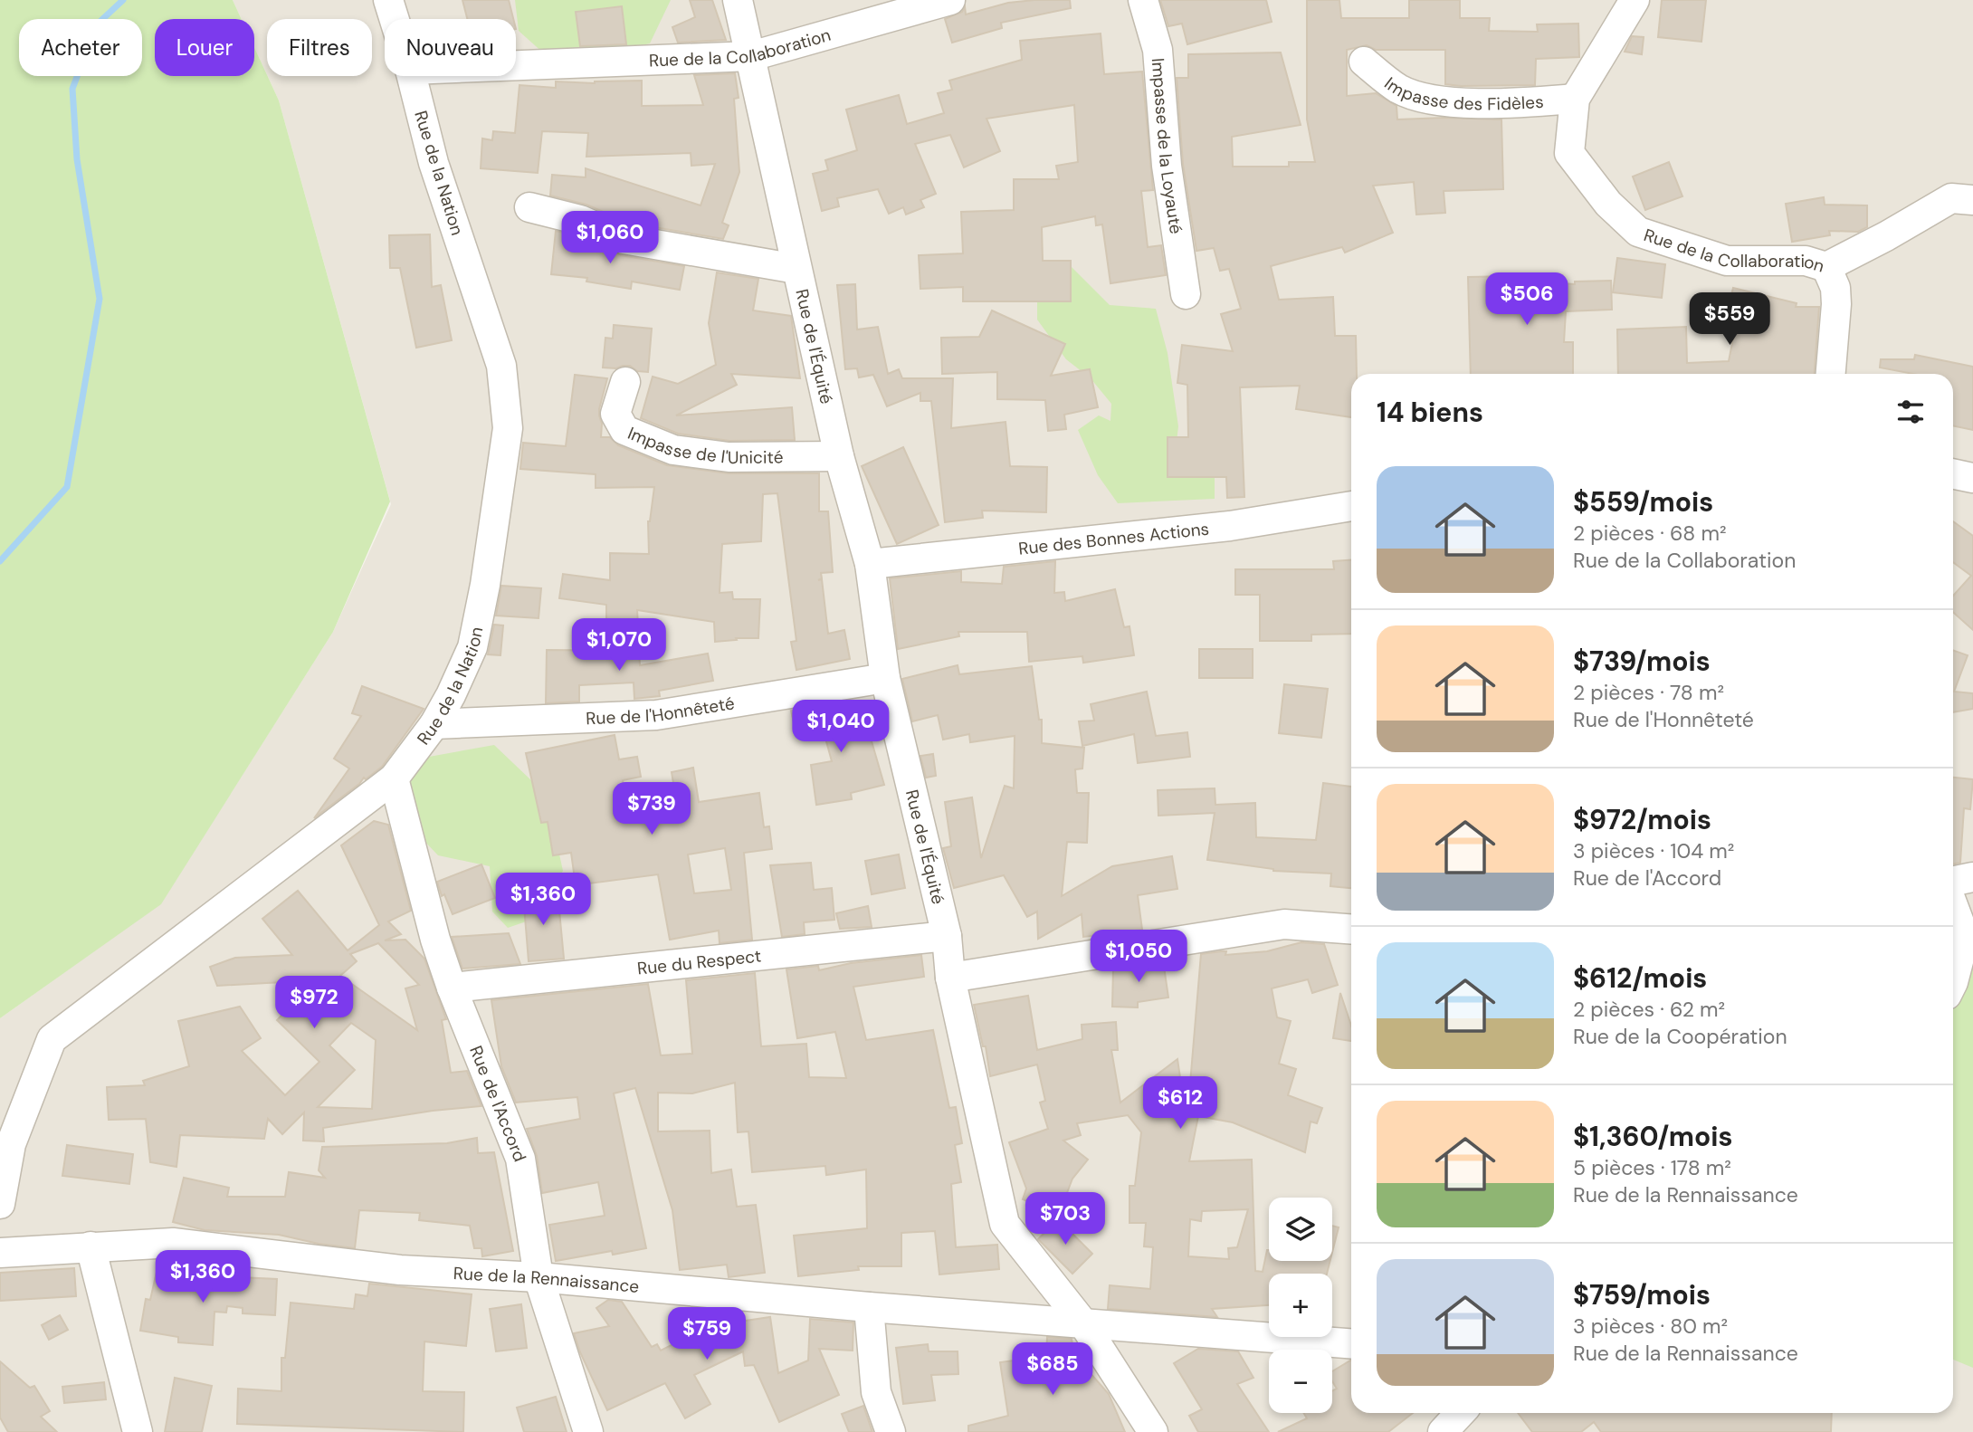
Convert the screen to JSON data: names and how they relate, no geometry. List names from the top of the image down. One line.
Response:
{"streets":{"street":["Rue de la Collaboration","Impasse des Fidèles","Impasse de la Loyauté","Rue de la Nation","Rue de l'Équité","Impasse de l'Unicité","Rue des Bonnes Actions","Rue de l'Honnêteté","Rue du Respect","Rue de l'Accord","Rue de la Rennaissance"]},"crossings":[["Rue de la Collaboration","Impasse des Fidèles"],["Rue de la Collaboration","Rue de l'Équité"],["Rue de la Nation","Rue de l'Honnêteté"],["Rue de la Nation","Rue de l'Accord"],["Rue de l'Équité","Impasse de l'Unicité"],["Rue de l'Équité","Rue des Bonnes Actions"],["Rue de l'Équité","Rue de l'Honnêteté"],["Rue de l'Équité","Rue du Respect"],["Rue de l'Équité","Rue de la Rennaissance"],["Rue du Respect","Rue de l'Accord"],["Rue de l'Accord","Rue de la Rennaissance"]],"page":{"chip":["Acheter","Louer","Filtres","Nouveau"],"price":["$1,060","$506","$559","$1,070","$1,040","$739","$1,360","$1,050","$972","$612","$703","$1,360","$759","$685"],"heading":"14 biens","list":[{"name":"$559/mois","note":"2 pièces · 68 m² · Rue de la Collaboration"},{"name":"$739/mois","note":"2 pièces · 78 m² · Rue de l'Honnêteté"},{"name":"$972/mois","note":"3 pièces · 104 m² · Rue de l'Accord"},{"name":"$612/mois","note":"2 pièces · 62 m² · Rue de la Coopération"},{"name":"$1,360/mois","note":"5 pièces · 178 m² · Rue de la Rennaissance"},{"name":"$759/mois","note":"3 pièces · 80 m² · Rue de la Rennaissance"}],"map_buttons":["+","−"]}}
